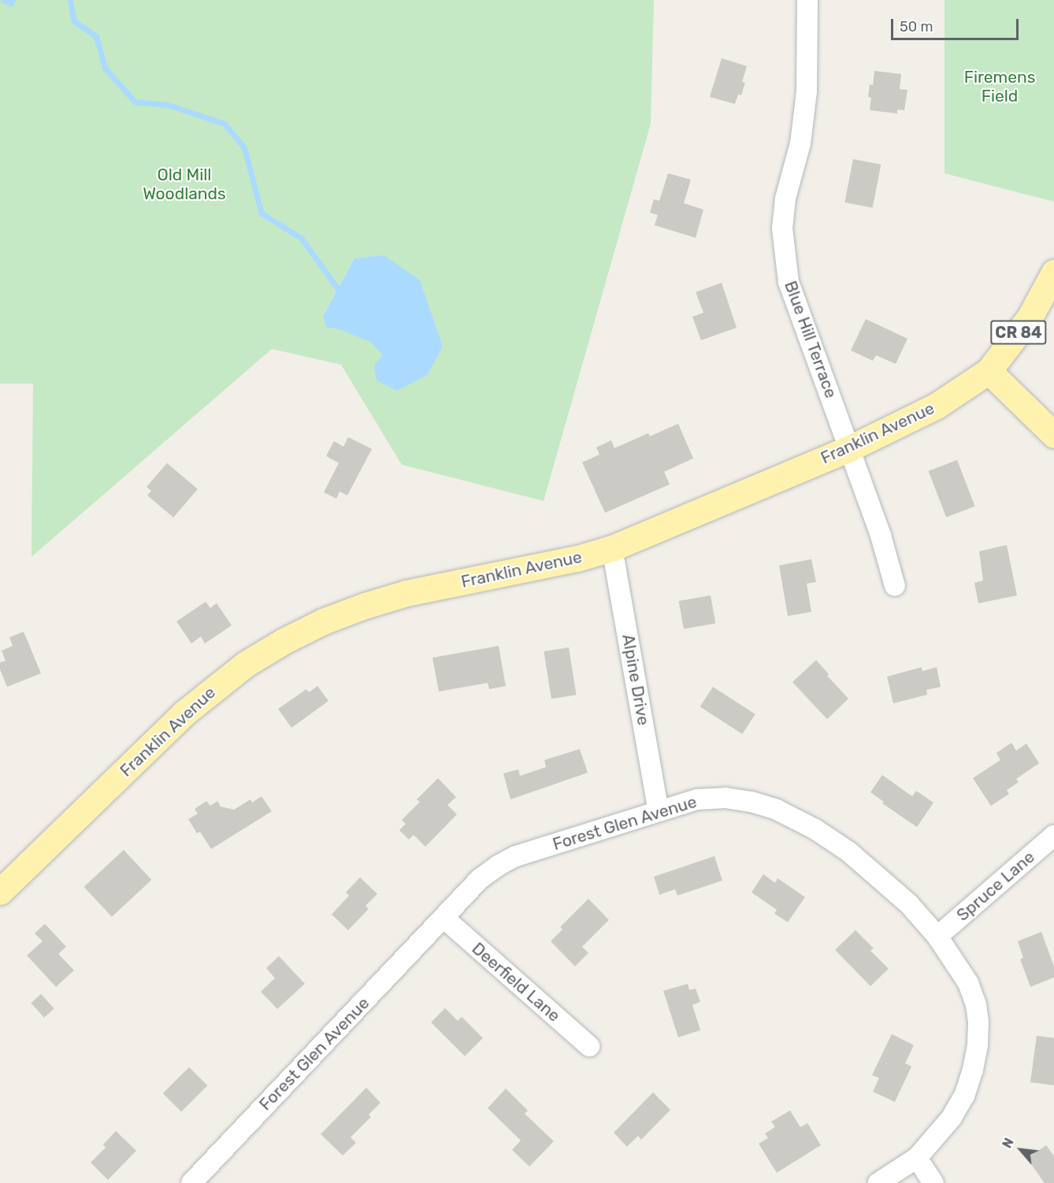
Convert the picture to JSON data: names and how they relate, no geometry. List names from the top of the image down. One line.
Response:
{"streets":{"main road":["CR 84","Franklin Avenue"],"street":["Blue Hill Terrace","Alpine Drive","Forest Glen Avenue","Spruce Lane","Deerfield Lane"]},"crossings":[["Blue Hill Terrace","Franklin Avenue"],["Franklin Avenue","Alpine Drive"],["Alpine Drive","Forest Glen Avenue"],["Forest Glen Avenue","Spruce Lane"],["Forest Glen Avenue","Deerfield Lane"]],"parks":["Firemens Field","Old Mill Woodlands"],"scale_bar":"50 m","north":"top left"}
